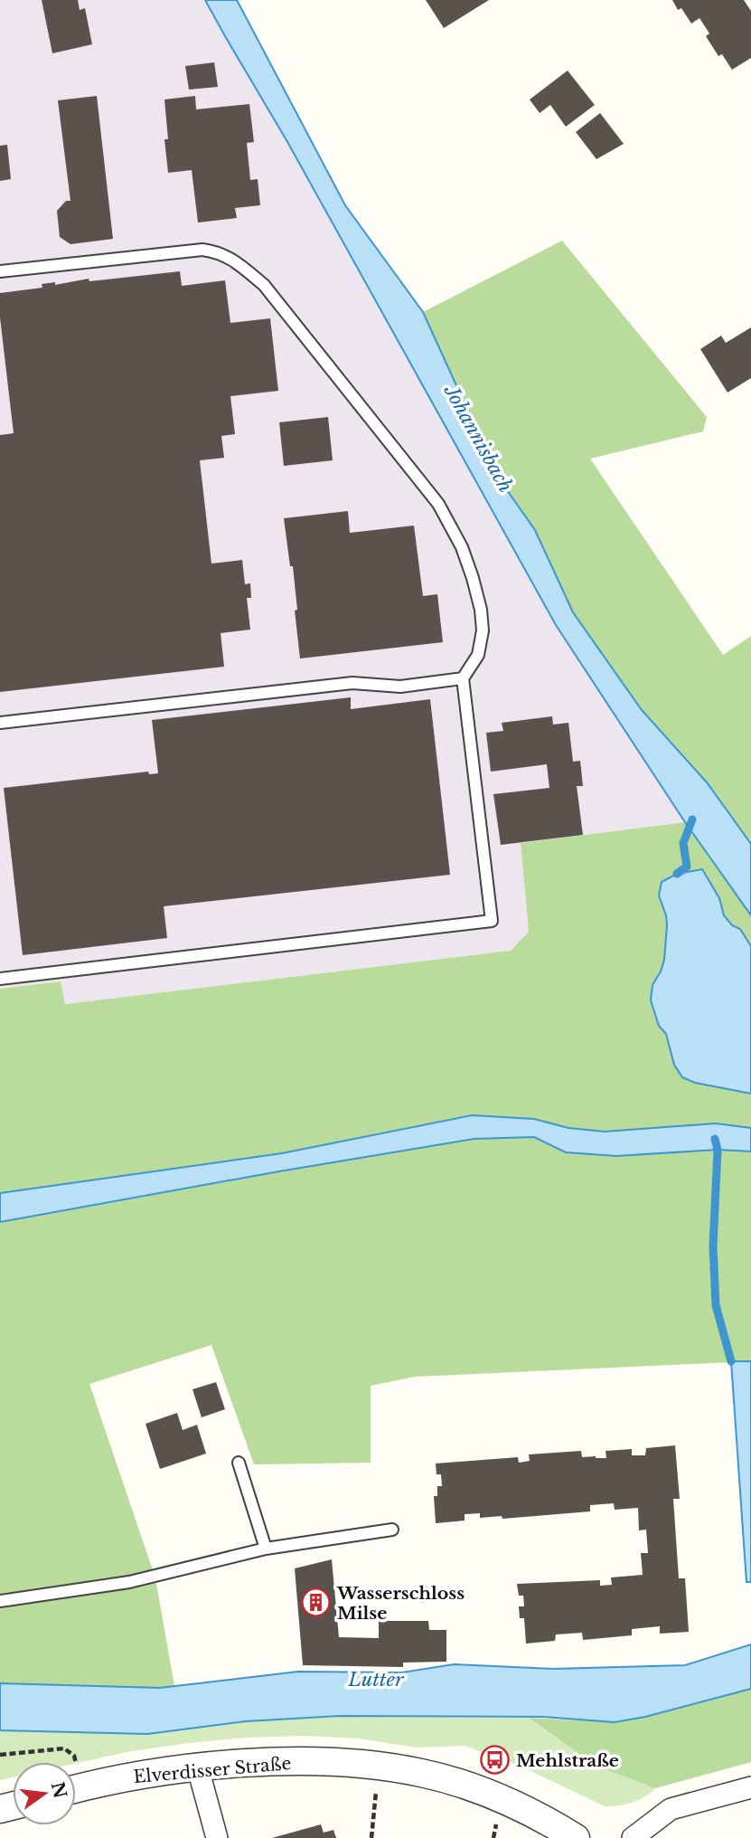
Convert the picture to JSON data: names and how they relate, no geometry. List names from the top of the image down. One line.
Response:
{"streets":{"street":["Elverdisser Straße"]},"water":["Johannisbach","Lutter"],"places":{"building":["Wasserschloss Milse"],"bus stop":["Mehlstraße"]},"north":"right"}
